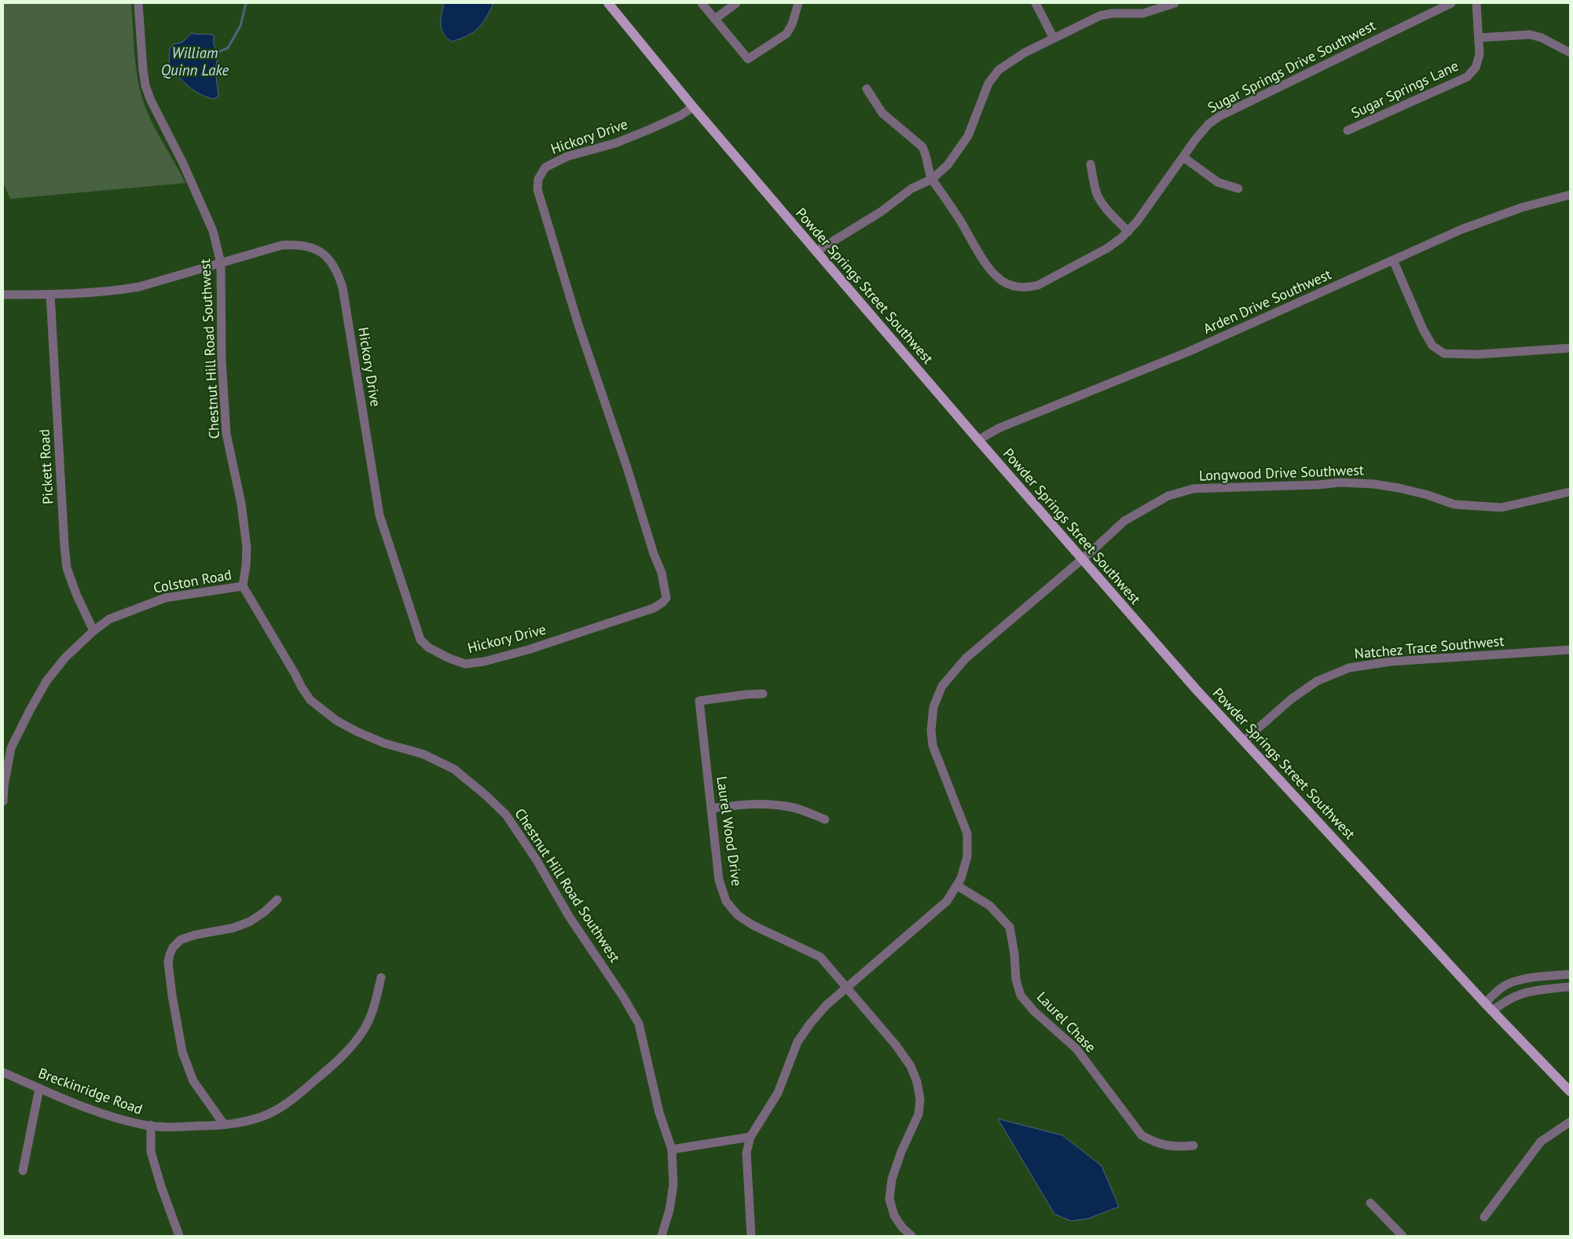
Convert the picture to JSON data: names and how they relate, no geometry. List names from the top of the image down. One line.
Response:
{"streets":{"main road":["Powder Springs Street Southwest"],"street":["Sugar Springs Drive Southwest","Sugar Springs Lane","Hickory Drive","Arden Drive Southwest","Chestnut Hill Road Southwest","Pickett Road","Longwood Drive Southwest","Colston Road","Natchez Trace Southwest","Laurel Wood Drive","Laurel Chase","Breckinridge Road"]},"crossings":[["Hickory Drive","Powder Springs Street Southwest"],["Hickory Drive","Chestnut Hill Road Southwest"],["Hickory Drive","Pickett Road"],["Powder Springs Street Southwest","Arden Drive Southwest"],["Powder Springs Street Southwest","Longwood Drive Southwest"],["Powder Springs Street Southwest","Natchez Trace Southwest"],["Chestnut Hill Road Southwest","Colston Road"],["Pickett Road","Colston Road"],["Longwood Drive Southwest","Laurel Wood Drive"],["Longwood Drive Southwest","Laurel Chase"]],"water":["William Quinn Lake"]}
